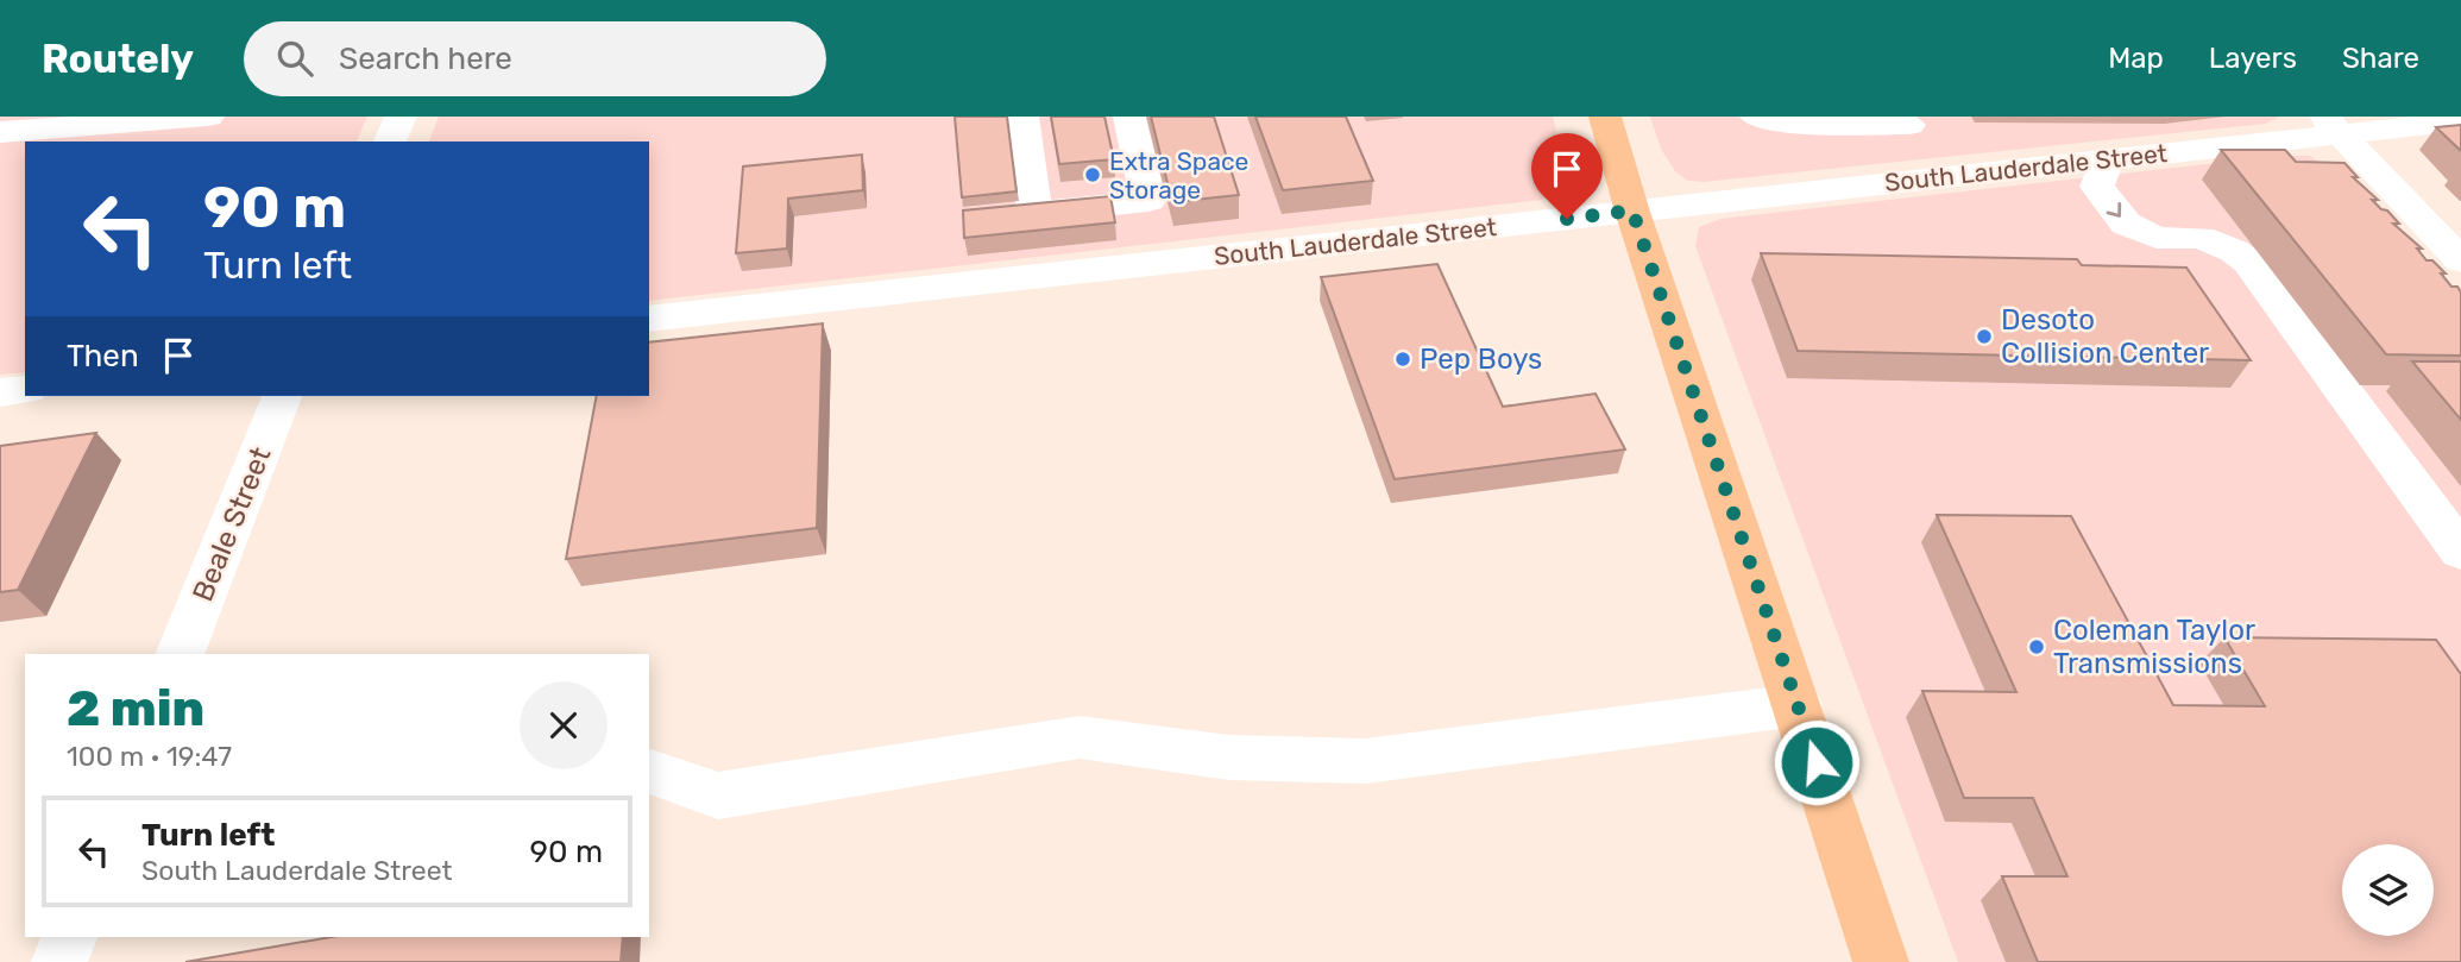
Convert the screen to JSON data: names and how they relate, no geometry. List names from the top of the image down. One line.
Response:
{"streets":{"street":["South Lauderdale Street","Beale Street"]},"places":["Extra Space Storage","Desoto Collision Center","Pep Boys","Coleman Taylor Transmissions"],"page":{"header":"Routely","search":"Search here","nav":["Map","Layers","Share"],"turn":["90 m","Turn left"],"then":"Then","heading":["2 min","100 m · 19:47"],"list":[{"name":"Turn left","note":"South Lauderdale Street","value":"90 m"}]}}
